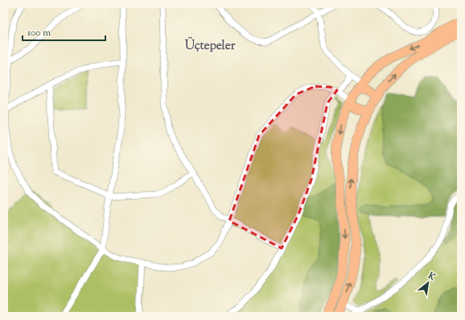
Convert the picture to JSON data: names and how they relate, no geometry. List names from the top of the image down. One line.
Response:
{"districts":["Üçtepeler"],"scale_bar":"100 m","north":"top right"}
